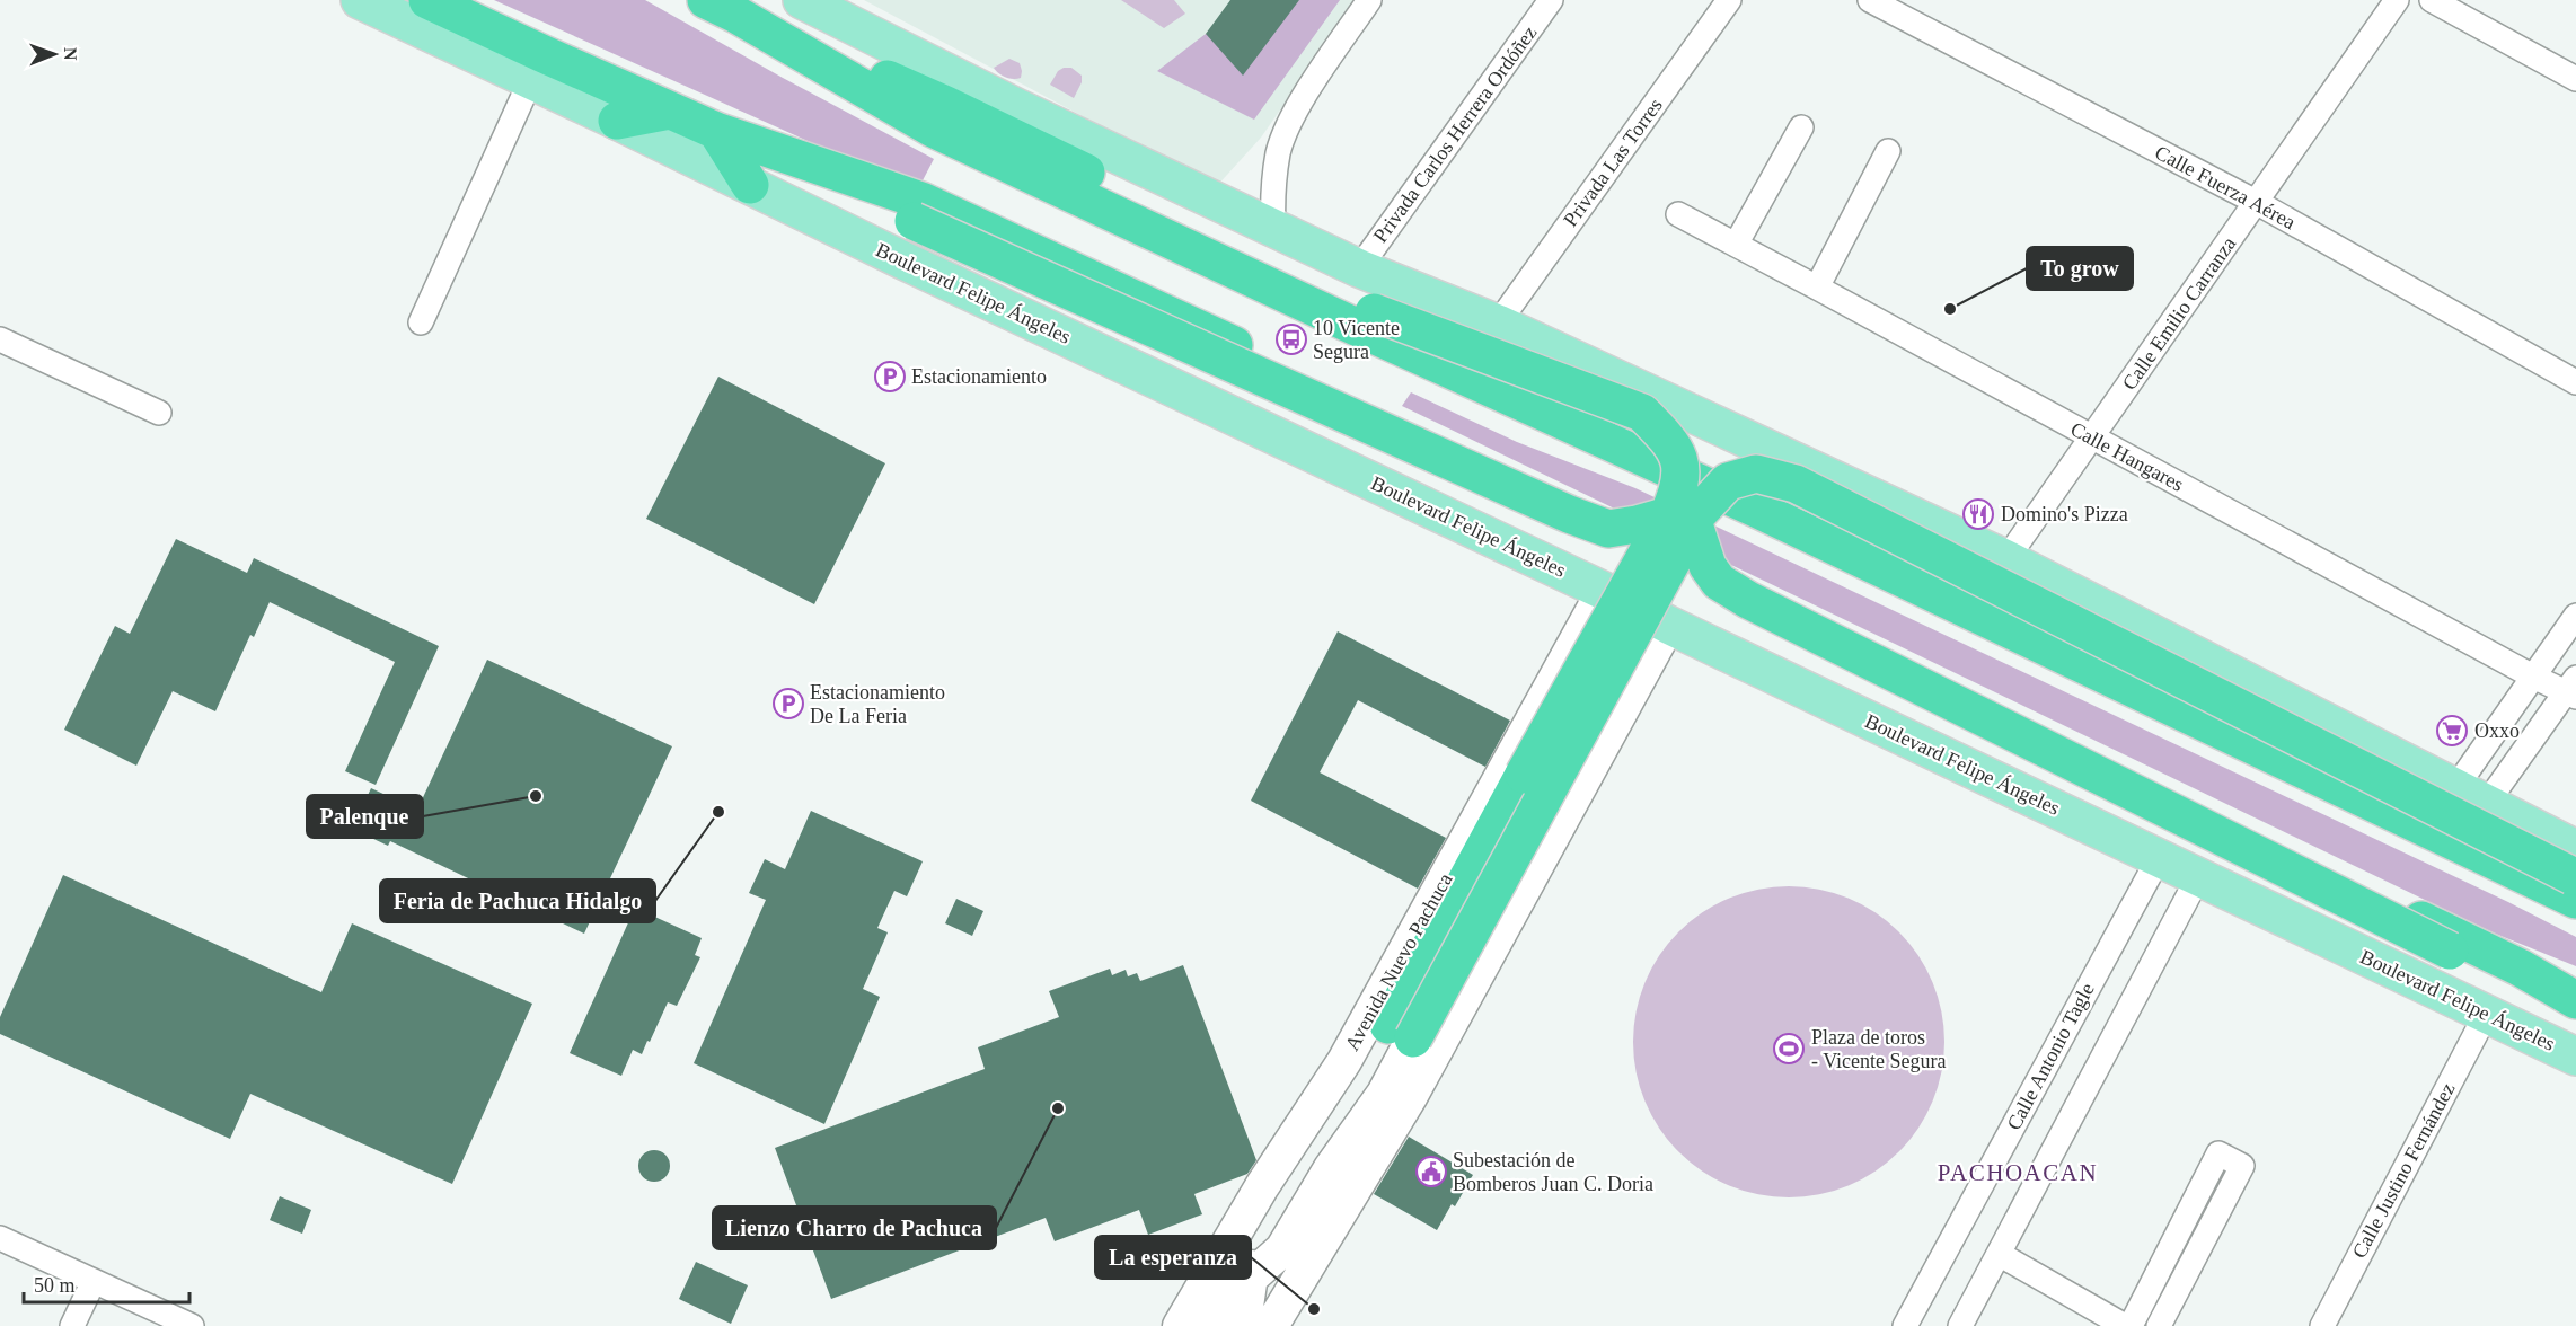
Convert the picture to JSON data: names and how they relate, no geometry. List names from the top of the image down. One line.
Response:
{"streets":{"main road":["Boulevard Felipe Ángeles","Avenida Nuevo Pachuca"],"street":["Privada Carlos Herrera Ordóñez","Privada Las Torres","Calle Fuerza Aérea","Calle Emilio Carranza","Calle Hangares","Calle Antonio Tagle","Calle Justino Fernández"]},"crossings":[["Calle Fuerza Aérea","Calle Emilio Carranza"],["Boulevard Felipe Ángeles","Avenida Nuevo Pachuca"],["Boulevard Felipe Ángeles","Calle Antonio Tagle"],["Boulevard Felipe Ángeles","Calle Justino Fernández"],["Calle Emilio Carranza","Calle Hangares"]],"districts":["PACHOACAN"],"places":{"other":["To grow","Palenque","Feria de Pachuca Hidalgo","Lienzo Charro de Pachuca","La esperanza"],"bus stop":["10 Vicente Segura"],"parking":["Estacionamiento","Estacionamiento De La Feria"],"restaurant":["Domino's Pizza"],"supermarket":["Oxxo"],"sports":["Plaza de toros - Vicente Segura"],"public building":["Subestación de Bomberos Juan C. Doria"]},"scale_bar":"50 m","north":"right"}
